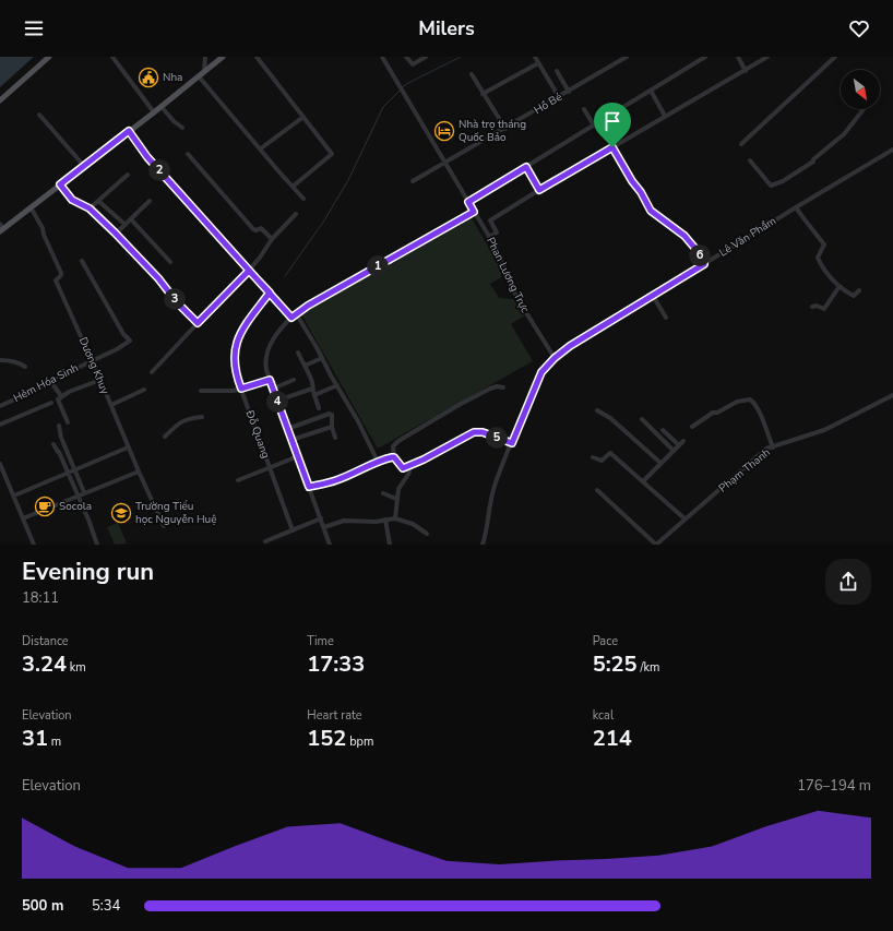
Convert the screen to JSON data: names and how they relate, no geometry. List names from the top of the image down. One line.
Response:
{"streets":{"street":["Hồ Bé","Lê Văn Phẩm","Phan Lương Trực","Dương Khuy","Hẻm Hóa Sinh","Đỗ Quang","Phạm Thanh"]},"crossings":[["Hồ Bé","Phan Lương Trực"],["Lê Văn Phẩm","Phan Lương Trực"],["Dương Khuy","Hẻm Hóa Sinh"]],"places":{"public building":["Nha"],"hotel":["Nhà trọ tháng Quốc Bảo"],"cafe":["Socola"],"school or university":["Trường Tiểu học Nguyễn Huệ"]},"north":"bottom right","page":{"header":"Milers","pins":["2","6","1","3","4","5"],"heading":["Evening run","18:11"],"stats":[["Distance","3.24 km"],["Time","17:33"],["Pace","5:25 /km"],["Elevation","31 m"],["Heart rate","152 bpm"],["kcal","214"]],"chart":["Elevation","176–194 m"],"list":[{"name":"500 m","note":"5:34"}]}}
